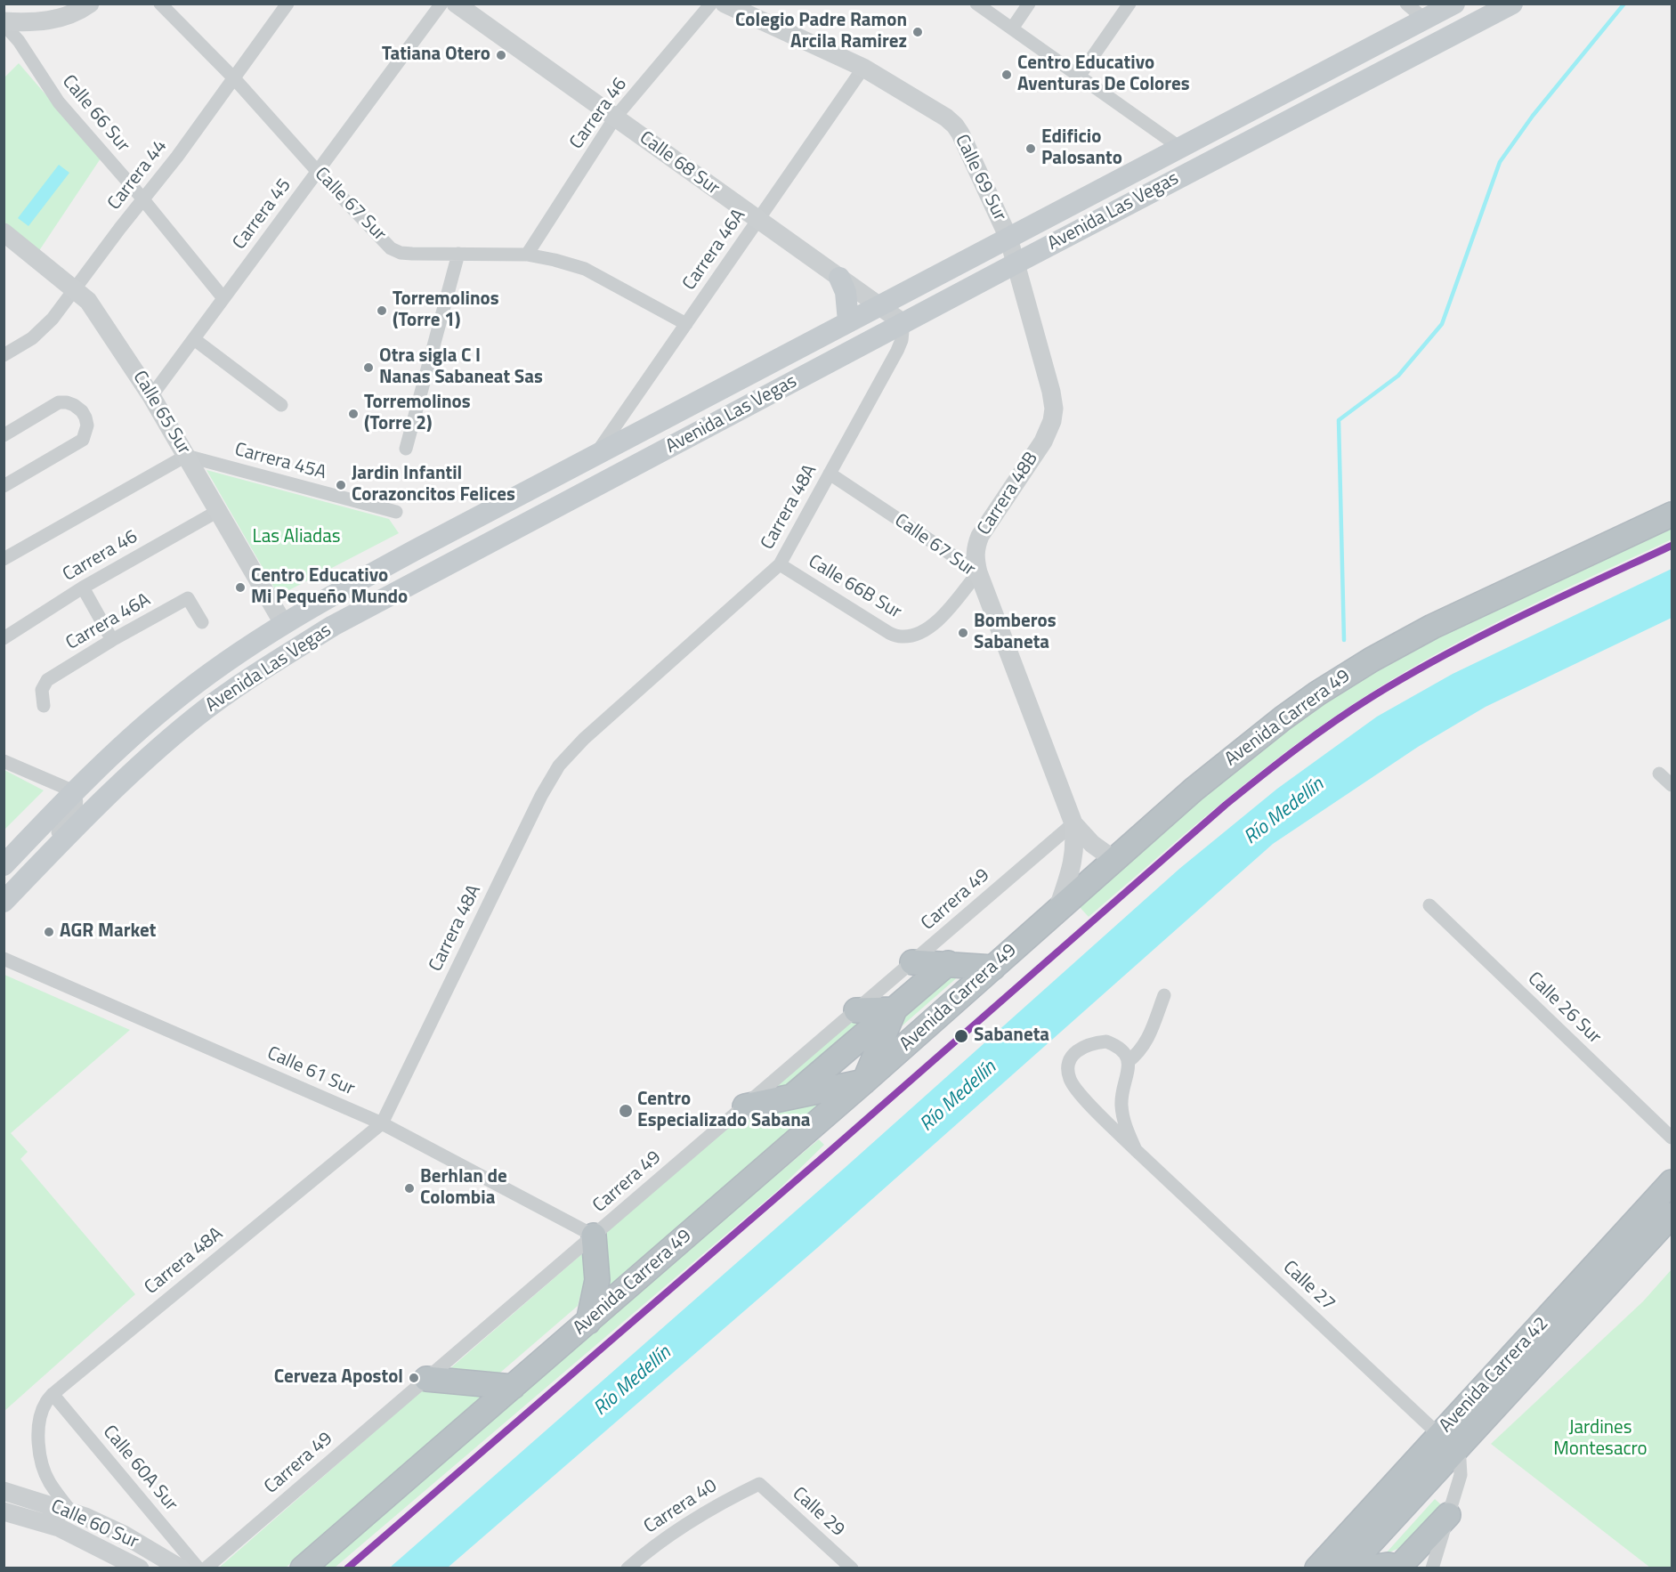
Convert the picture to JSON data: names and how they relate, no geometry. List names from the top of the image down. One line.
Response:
{"streets":{"highway":["Avenida Carrera 49","Avenida Carrera 42"],"main road":["Avenida Las Vegas"],"street":["Calle 66 Sur","Carrera 46","Calle 68 Sur","Carrera 44","Calle 69 Sur","Calle 67 Sur","Carrera 45","Carrera 46A","Calle 65 Sur","Carrera 45A","Carrera 48B","Carrera 48A","Calle 66B Sur","Carrera 49","Calle 26 Sur","Calle 61 Sur","Calle 27","Calle 60A Sur","Carrera 40","Calle 29","Calle 60 Sur"]},"crossings":[["Calle 66 Sur","Carrera 44"],["Calle 66 Sur","Carrera 45"],["Carrera 46","Calle 68 Sur"],["Carrera 46","Calle 67 Sur"],["Carrera 46","Calle 65 Sur"],["Calle 68 Sur","Avenida Las Vegas"],["Calle 68 Sur","Carrera 46A"],["Calle 68 Sur","Carrera 48A"],["Carrera 44","Calle 67 Sur"],["Carrera 44","Calle 65 Sur"],["Calle 69 Sur","Avenida Las Vegas"],["Calle 69 Sur","Carrera 46A"],["Calle 69 Sur","Carrera 48B"],["Calle 67 Sur","Carrera 45"],["Calle 67 Sur","Carrera 46A"],["Calle 67 Sur","Carrera 48B"],["Calle 67 Sur","Carrera 48A"],["Calle 67 Sur","Calle 66B Sur"],["Calle 67 Sur","Avenida Carrera 49"],["Calle 67 Sur","Carrera 49"],["Avenida Las Vegas","Carrera 46A"],["Avenida Las Vegas","Calle 65 Sur"],["Avenida Las Vegas","Carrera 48A"],["Carrera 45","Calle 65 Sur"],["Calle 65 Sur","Carrera 45A"],["Carrera 48B","Calle 66B Sur"],["Carrera 48A","Calle 66B Sur"],["Carrera 48A","Calle 61 Sur"],["Carrera 48A","Calle 60A Sur"],["Carrera 48A","Calle 60 Sur"],["Carrera 49","Calle 61 Sur"],["Calle 27","Avenida Carrera 42"],["Carrera 40","Calle 29"]],"water":["Río Medellín"],"parks":["Las Aliadas","Jardines Montesacro"],"places":["Colegio Padre Ramon Arcila Ramirez","Tatiana Otero","Centro Educativo Aventuras De Colores","Edificio Palosanto","Torremolinos (Torre 1)","Otra sigla C I Nanas Sabaneat Sas","Torremolinos (Torre 2)","Jardin Infantil Corazoncitos Felices","Centro Educativo Mi Pequeño Mundo","Bomberos Sabaneta","AGR Market","Sabaneta","Centro Especializado Sabana","Berhlan de Colombia","Cerveza Apostol"]}
